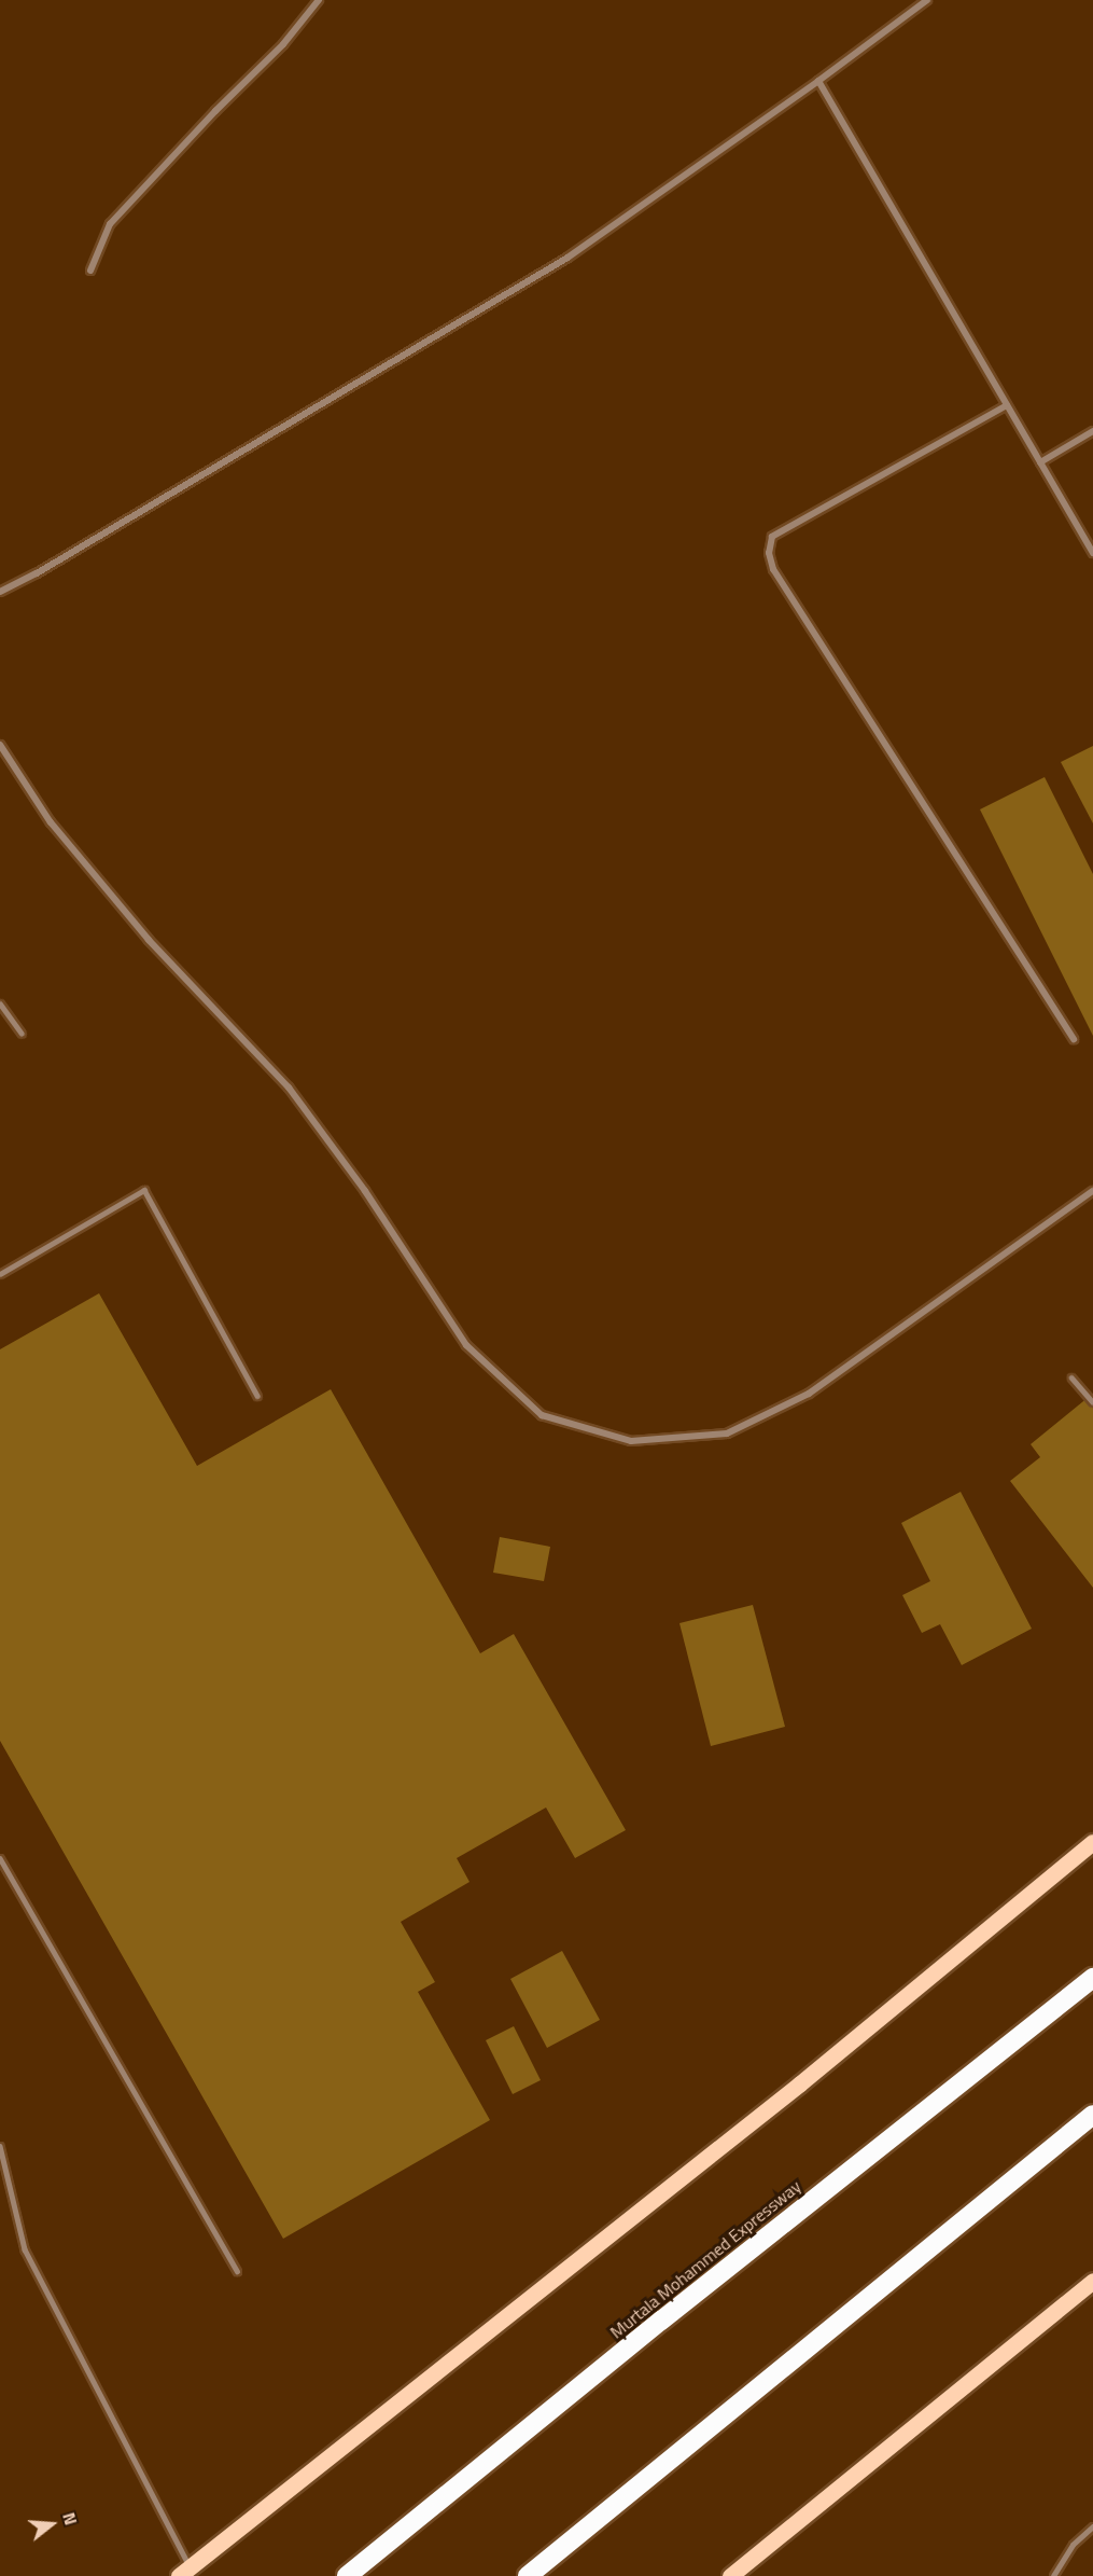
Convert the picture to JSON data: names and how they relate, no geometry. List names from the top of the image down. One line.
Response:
{"streets":{"highway":["Murtala Mohammed Expressway"]},"north":"right"}
